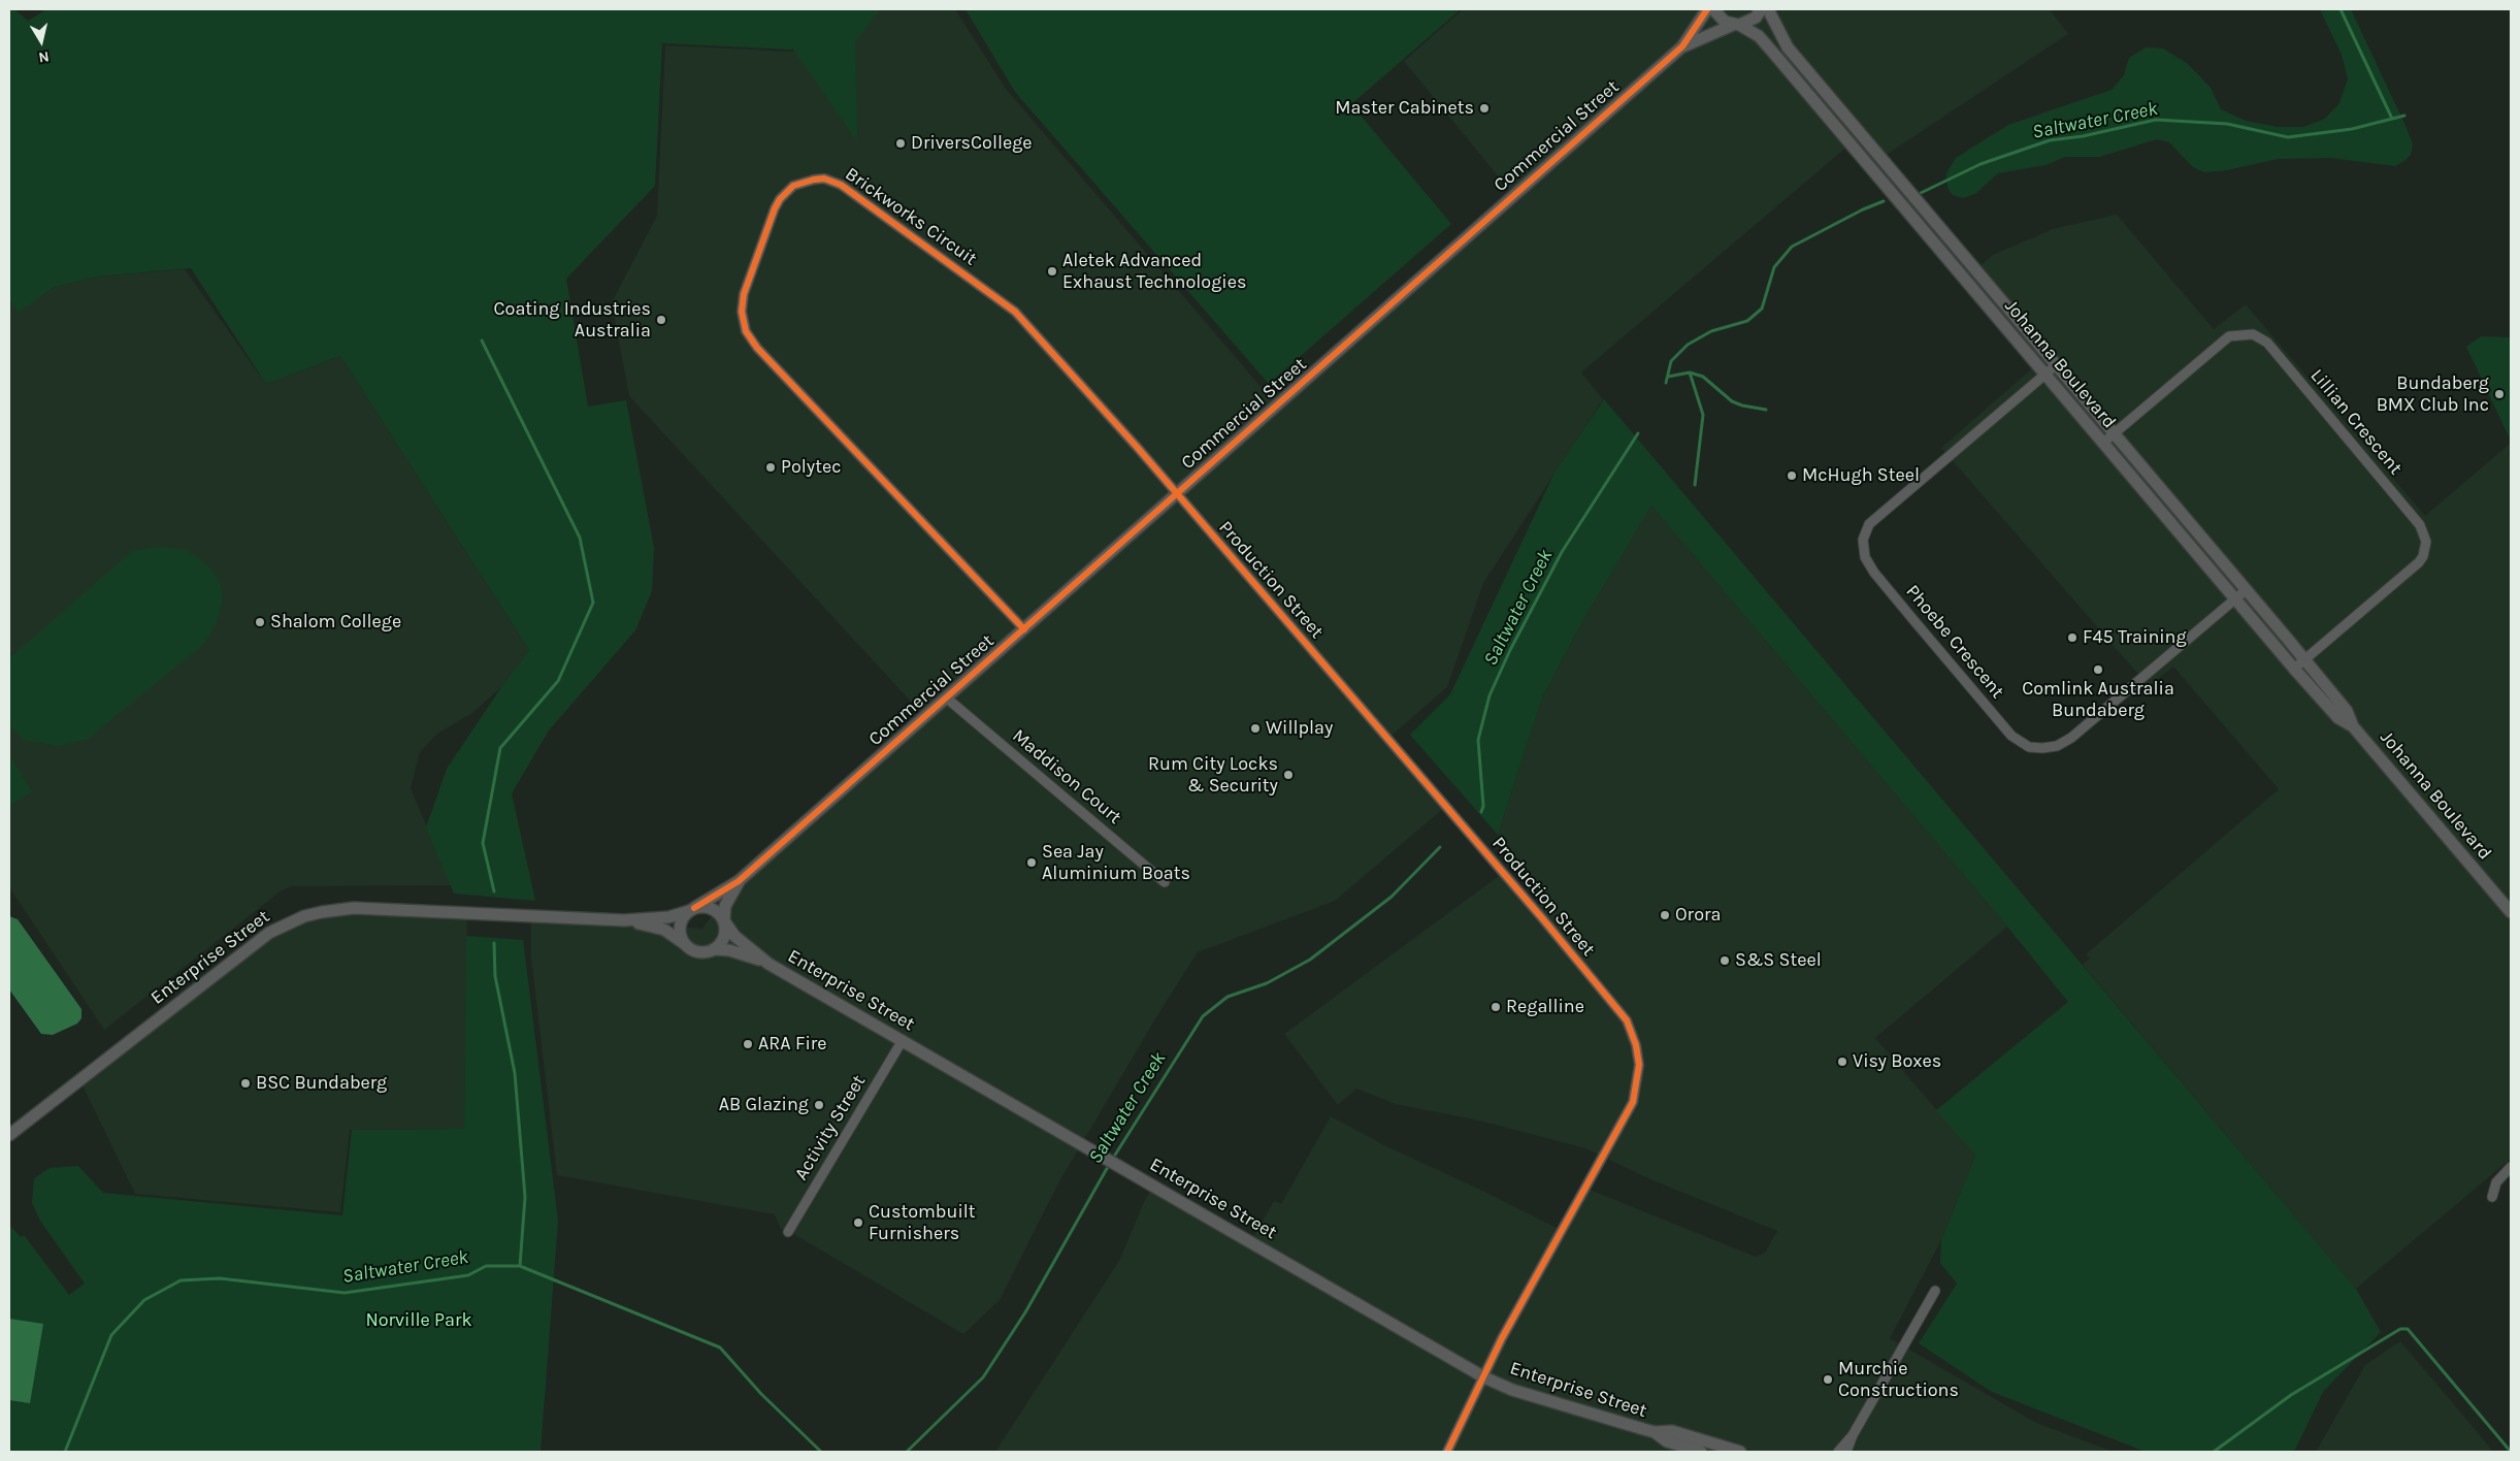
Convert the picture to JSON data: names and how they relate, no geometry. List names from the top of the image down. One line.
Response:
{"streets":{"street":["Commercial Street","Brickworks Circuit","Johanna Boulevard","Lillian Crescent","Production Street","Phoebe Crescent","Maddison Court","Enterprise Street","Activity Street"]},"crossings":[["Commercial Street","Brickworks Circuit"],["Commercial Street","Johanna Boulevard"],["Commercial Street","Production Street"],["Commercial Street","Maddison Court"],["Commercial Street","Enterprise Street"],["Brickworks Circuit","Production Street"],["Johanna Boulevard","Lillian Crescent"],["Johanna Boulevard","Phoebe Crescent"],["Production Street","Enterprise Street"],["Enterprise Street","Activity Street"]],"water":["Saltwater Creek"],"parks":["Norville Park"],"places":["Master Cabinets","DriversCollege","Aletek Advanced Exhaust Technologies","Coating Industries Australia","Bundaberg BMX Club Inc","Polytec","McHugh Steel","Shalom College","F45 Training","Comlink Australia Bundaberg","Willplay","Rum City Locks & Security","Sea Jay Aluminium Boats","Orora","S&S Steel","Regalline","ARA Fire","Visy Boxes","BSC Bundaberg","AB Glazing","Custombuilt Furnishers","Murchie Constructions"],"north":"bottom"}
